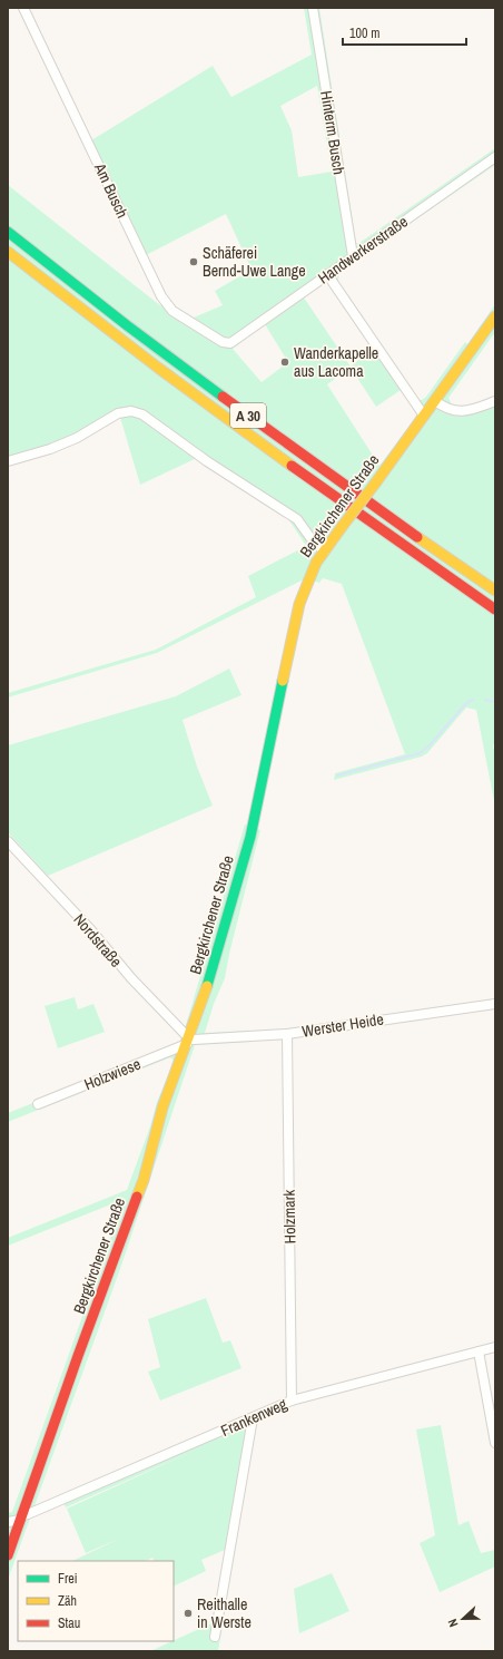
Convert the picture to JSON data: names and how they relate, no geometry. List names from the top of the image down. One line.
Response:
{"streets":{"main road":["A 30","Bergkirchener Straße"],"street":["Hinterm Busch","Am Busch","Handwerkerstraße","Nordstraße","Werster Heide","Holzwiese","Holzmark","Frankenweg"]},"crossings":[["Hinterm Busch","Handwerkerstraße"],["Am Busch","Handwerkerstraße"],["Bergkirchener Straße","Nordstraße"],["Bergkirchener Straße","Werster Heide"],["Bergkirchener Straße","Holzwiese"],["Bergkirchener Straße","Frankenweg"],["Nordstraße","Werster Heide"],["Nordstraße","Holzwiese"],["Werster Heide","Holzwiese"],["Werster Heide","Holzmark"],["Holzmark","Frankenweg"]],"places":["Schäferei Bernd-Uwe Lange","Wanderkapelle aus Lacoma","Reithalle in Werste"],"legend":["Frei","Zäh","Stau"],"scale_bar":"100 m","north":"left"}
